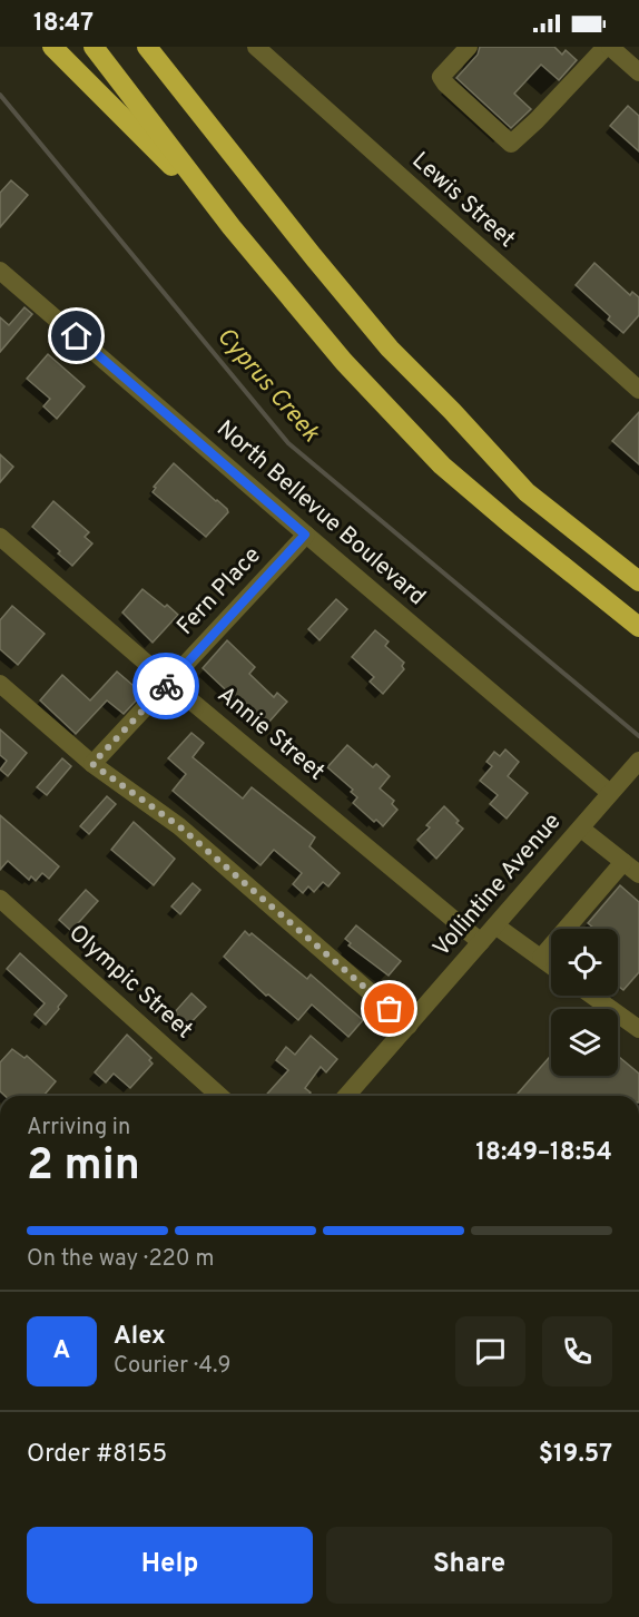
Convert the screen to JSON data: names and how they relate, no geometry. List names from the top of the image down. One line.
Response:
{"streets":{"street":["Lewis Street","North Bellevue Boulevard","Fern Place","Annie Street","Vollintine Avenue","Olympic Street"]},"crossings":[["North Bellevue Boulevard","Fern Place"],["North Bellevue Boulevard","Vollintine Avenue"],["Fern Place","Annie Street"],["Annie Street","Vollintine Avenue"]],"water":["Cyprus Creek"],"page":{"status":"18:47","heading":["2 min","Arriving in","18:49–18:54"],"panel":["Alex","Courier · 4.9","Order #8155","$19.57"],"bar":"On the way · 220 m","round":"A","buttons":["Help","Share"]}}
